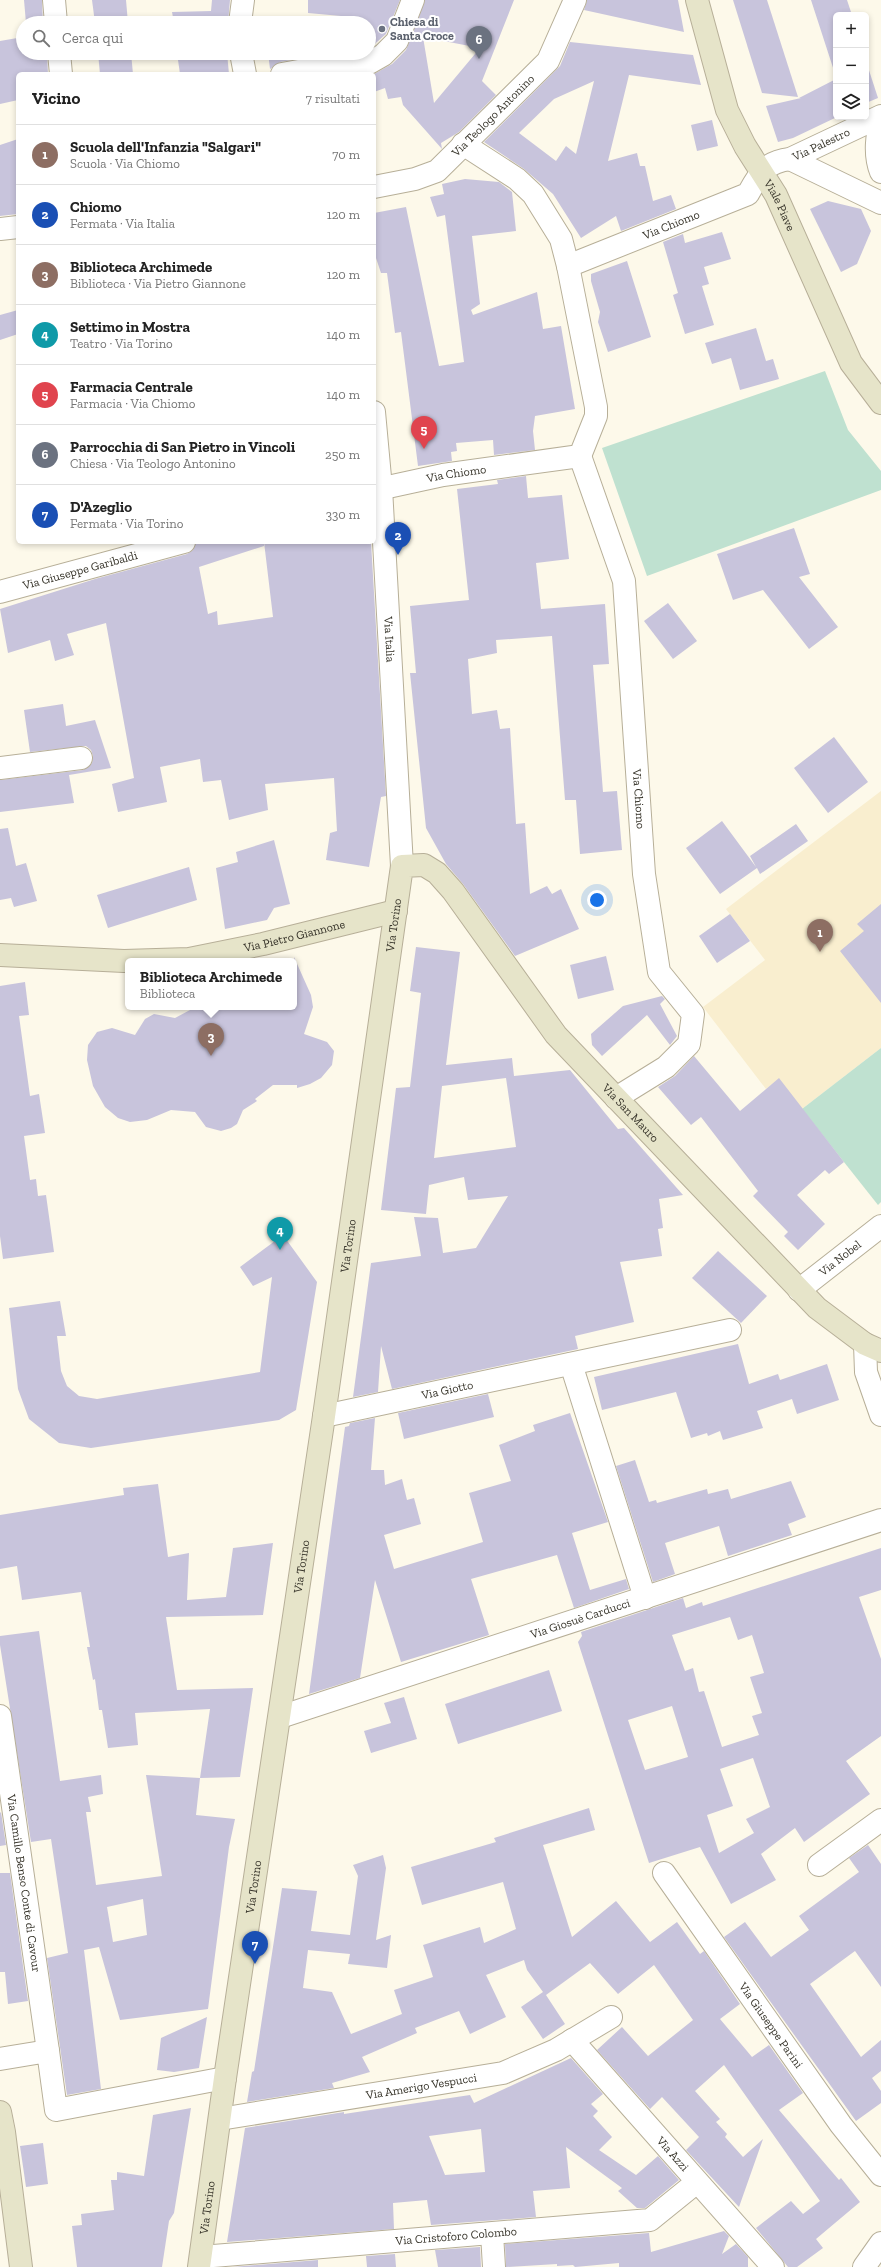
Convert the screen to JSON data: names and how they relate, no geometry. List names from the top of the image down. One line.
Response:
{"streets":{"street":["Via Teologo Antonino","Via Palestro","Viale Piave","Via Chiomo","Via Giuseppe Garibaldi","Via Italia","Via Torino","Via Pietro Giannone","Via San Mauro","Via Nobel","Via Giotto","Via Giosuè Carducci","Via Camillo Benso Conte di Cavour","Via Giuseppe Parini","Via Amerigo Vespucci","Via Azzi","Via Cristoforo Colombo"]},"crossings":[["Via Palestro","Viale Piave"],["Via Palestro","Via Chiomo"],["Viale Piave","Via Chiomo"],["Via Chiomo","Via Italia"],["Via Chiomo","Via San Mauro"],["Via Italia","Via Torino"],["Via Italia","Via San Mauro"],["Via Torino","Via Pietro Giannone"],["Via Torino","Via San Mauro"],["Via Torino","Via Giotto"],["Via Torino","Via Giosuè Carducci"],["Via Torino","Via Camillo Benso Conte di Cavour"],["Via Torino","Via Amerigo Vespucci"],["Via Torino","Via Cristoforo Colombo"],["Via San Mauro","Via Nobel"],["Via Amerigo Vespucci","Via Azzi"],["Via Azzi","Via Cristoforo Colombo"]],"places":["Chiesa di Santa Croce"],"page":{"map_buttons":["+","−"],"search":"Cerca qui","pins":["6","5","2","1","3","4","7"],"heading":["Vicino","7 risultati"],"list":[{"mark":"1","name":"Scuola dell'Infanzia \"Salgari\"","note":"Scuola · Via Chiomo","value":"70 m"},{"mark":"2","name":"Chiomo","note":"Fermata · Via Italia","value":"120 m"},{"mark":"3","name":"Biblioteca Archimede","note":"Biblioteca · Via Pietro Giannone","value":"120 m"},{"mark":"4","name":"Settimo in Mostra","note":"Teatro · Via Torino","value":"140 m"},{"mark":"5","name":"Farmacia Centrale","note":"Farmacia · Via Chiomo","value":"140 m"},{"mark":"6","name":"Parrocchia di San Pietro in Vincoli","note":"Chiesa · Via Teologo Antonino","value":"250 m"},{"mark":"7","name":"D'Azeglio","note":"Fermata · Via Torino","value":"330 m"}],"popup":["Biblioteca Archimede","Biblioteca"]}}
